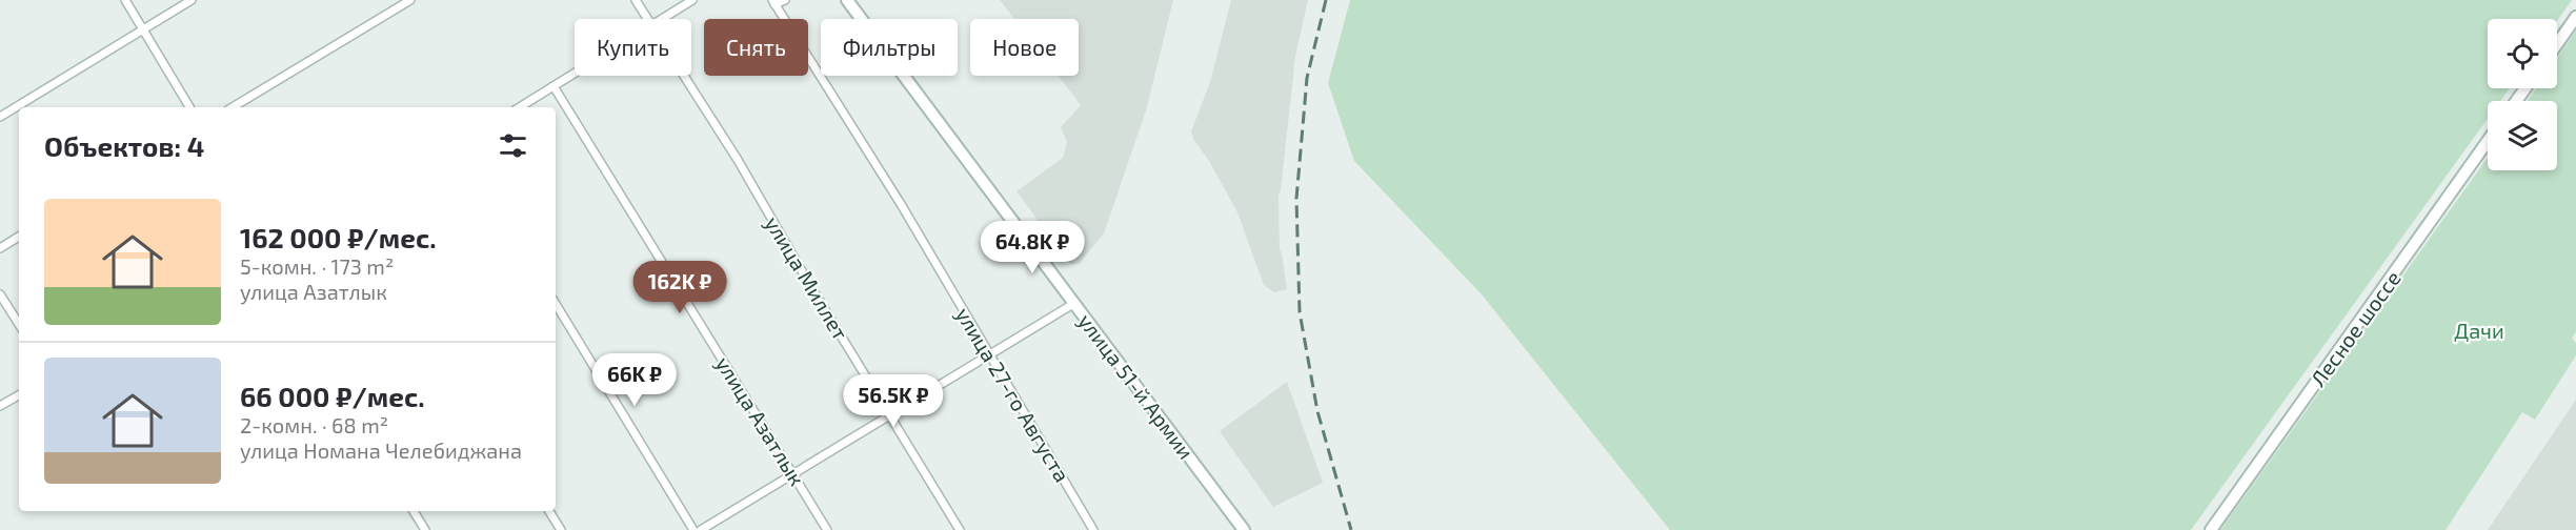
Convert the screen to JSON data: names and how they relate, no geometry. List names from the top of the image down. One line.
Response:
{"streets":{"main road":["Лесное шоссе","улица 51-й Армии"],"street":["улица Миллет","улица 27-го Августа","улица Азатлык"]},"parks":["Дачи"],"page":{"chip":["Купить","Снять","Фильтры","Новое"],"heading":"Объектов: 4","list":[{"name":"162 000 ₽/мес.","note":"5-комн. · 173 m² · улица Азатлык"},{"name":"66 000 ₽/мес.","note":"2-комн. · 68 m² · улица Номана Челебиджана"}],"price":["64.8K ₽","162K ₽","66K ₽","56.5K ₽"]}}
